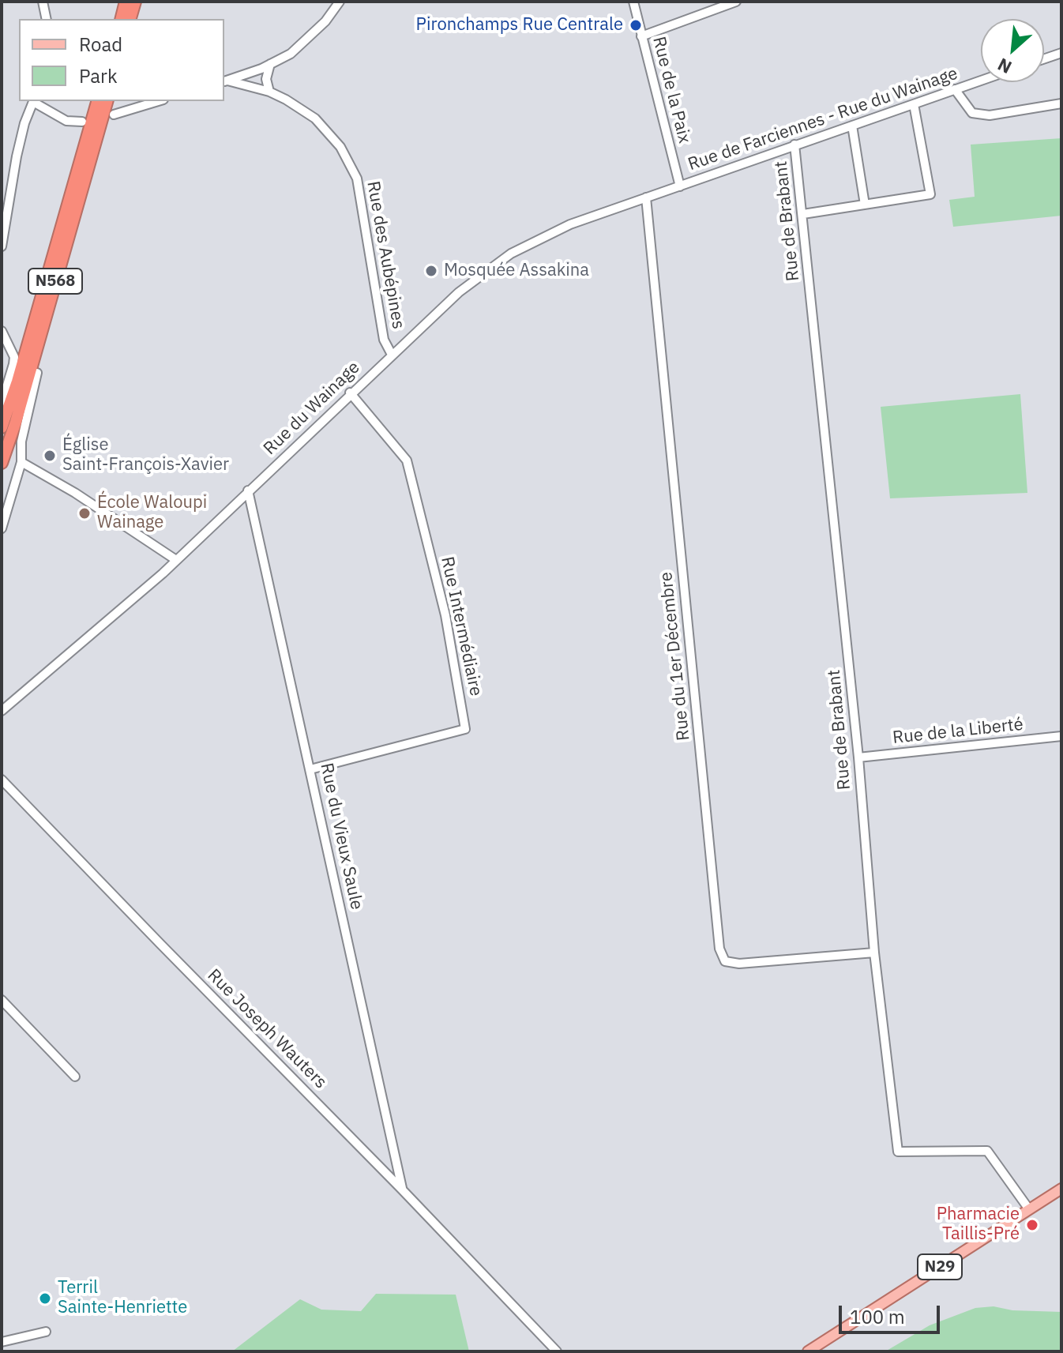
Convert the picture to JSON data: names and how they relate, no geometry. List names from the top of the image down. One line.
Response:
{"streets":{"highway":["N568"],"main road":["N29"],"street":["Rue de la Paix","Rue de Farciennes - Rue du Wainage","Rue de Brabant","Rue des Aubépines","Rue du Wainage","Rue Intermédiaire","Rue du 1er Décembre","Rue de la Liberté","Rue du Vieux Saule","Rue Joseph Wauters"]},"crossings":[["Rue de la Paix","Rue de Farciennes - Rue du Wainage"],["Rue de la Paix","Rue du Wainage"],["Rue de Farciennes - Rue du Wainage","Rue de Brabant"],["Rue de Farciennes - Rue du Wainage","Rue du Wainage"],["Rue de Brabant","Rue du 1er Décembre"],["Rue de Brabant","Rue de la Liberté"],["Rue de Brabant","N29"],["Rue des Aubépines","Rue du Wainage"],["Rue du Wainage","Rue Intermédiaire"],["Rue du Wainage","Rue du 1er Décembre"],["Rue du Wainage","Rue du Vieux Saule"],["Rue Intermédiaire","Rue du Vieux Saule"],["Rue du Vieux Saule","Rue Joseph Wauters"]],"places":["Pironchamps Rue Centrale","Mosquée Assakina","Église Saint-François-Xavier","École Waloupi Wainage","Pharmacie Taillis-Pré","Terril Sainte-Henriette"],"legend":["Road","Park"],"scale_bar":"100 m","north":"bottom left"}
